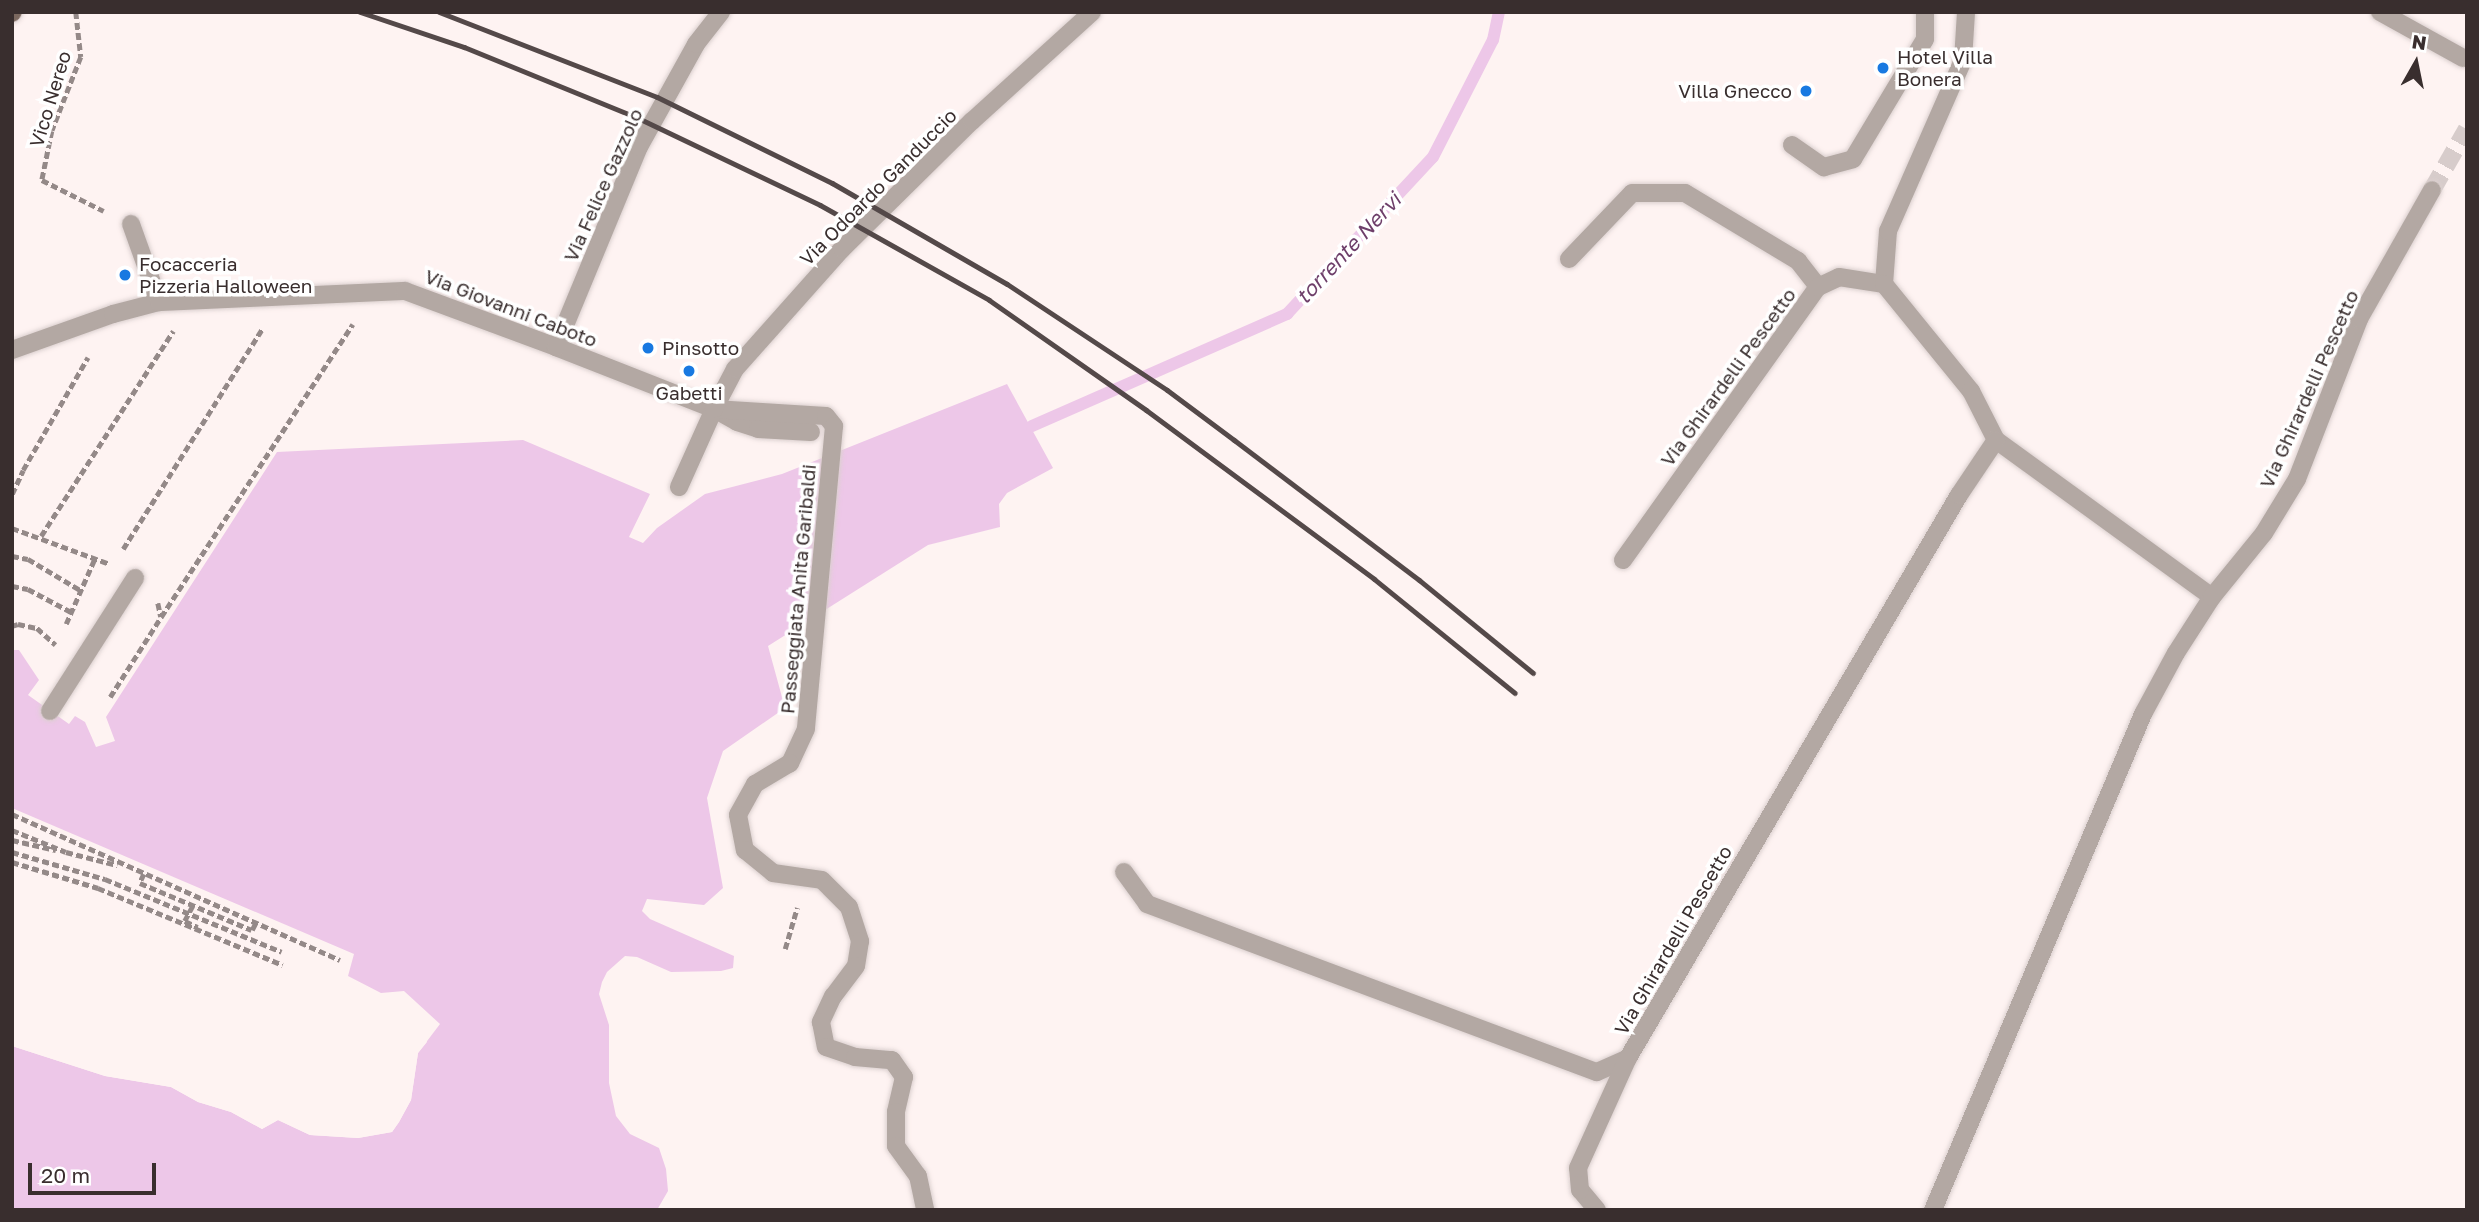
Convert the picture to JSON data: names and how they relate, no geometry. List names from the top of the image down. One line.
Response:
{"streets":{"street":["Via Felice Gazzolo","Via Odoardo Ganduccio","Via Giovanni Caboto","Via Ghirardelli Pescetto","Passeggiata Anita Garibaldi"],"path":["Vico Nereo"]},"crossings":[["Via Felice Gazzolo","Via Giovanni Caboto"],["Via Odoardo Ganduccio","Via Giovanni Caboto"],["Via Odoardo Ganduccio","Passeggiata Anita Garibaldi"],["Via Giovanni Caboto","Passeggiata Anita Garibaldi"]],"water":["torrente Nervi"],"places":["Hotel Villa Bonera","Villa Gnecco","Focacceria Pizzeria Halloween","Pinsotto","Gabetti"],"scale_bar":"20 m","north":"top"}
